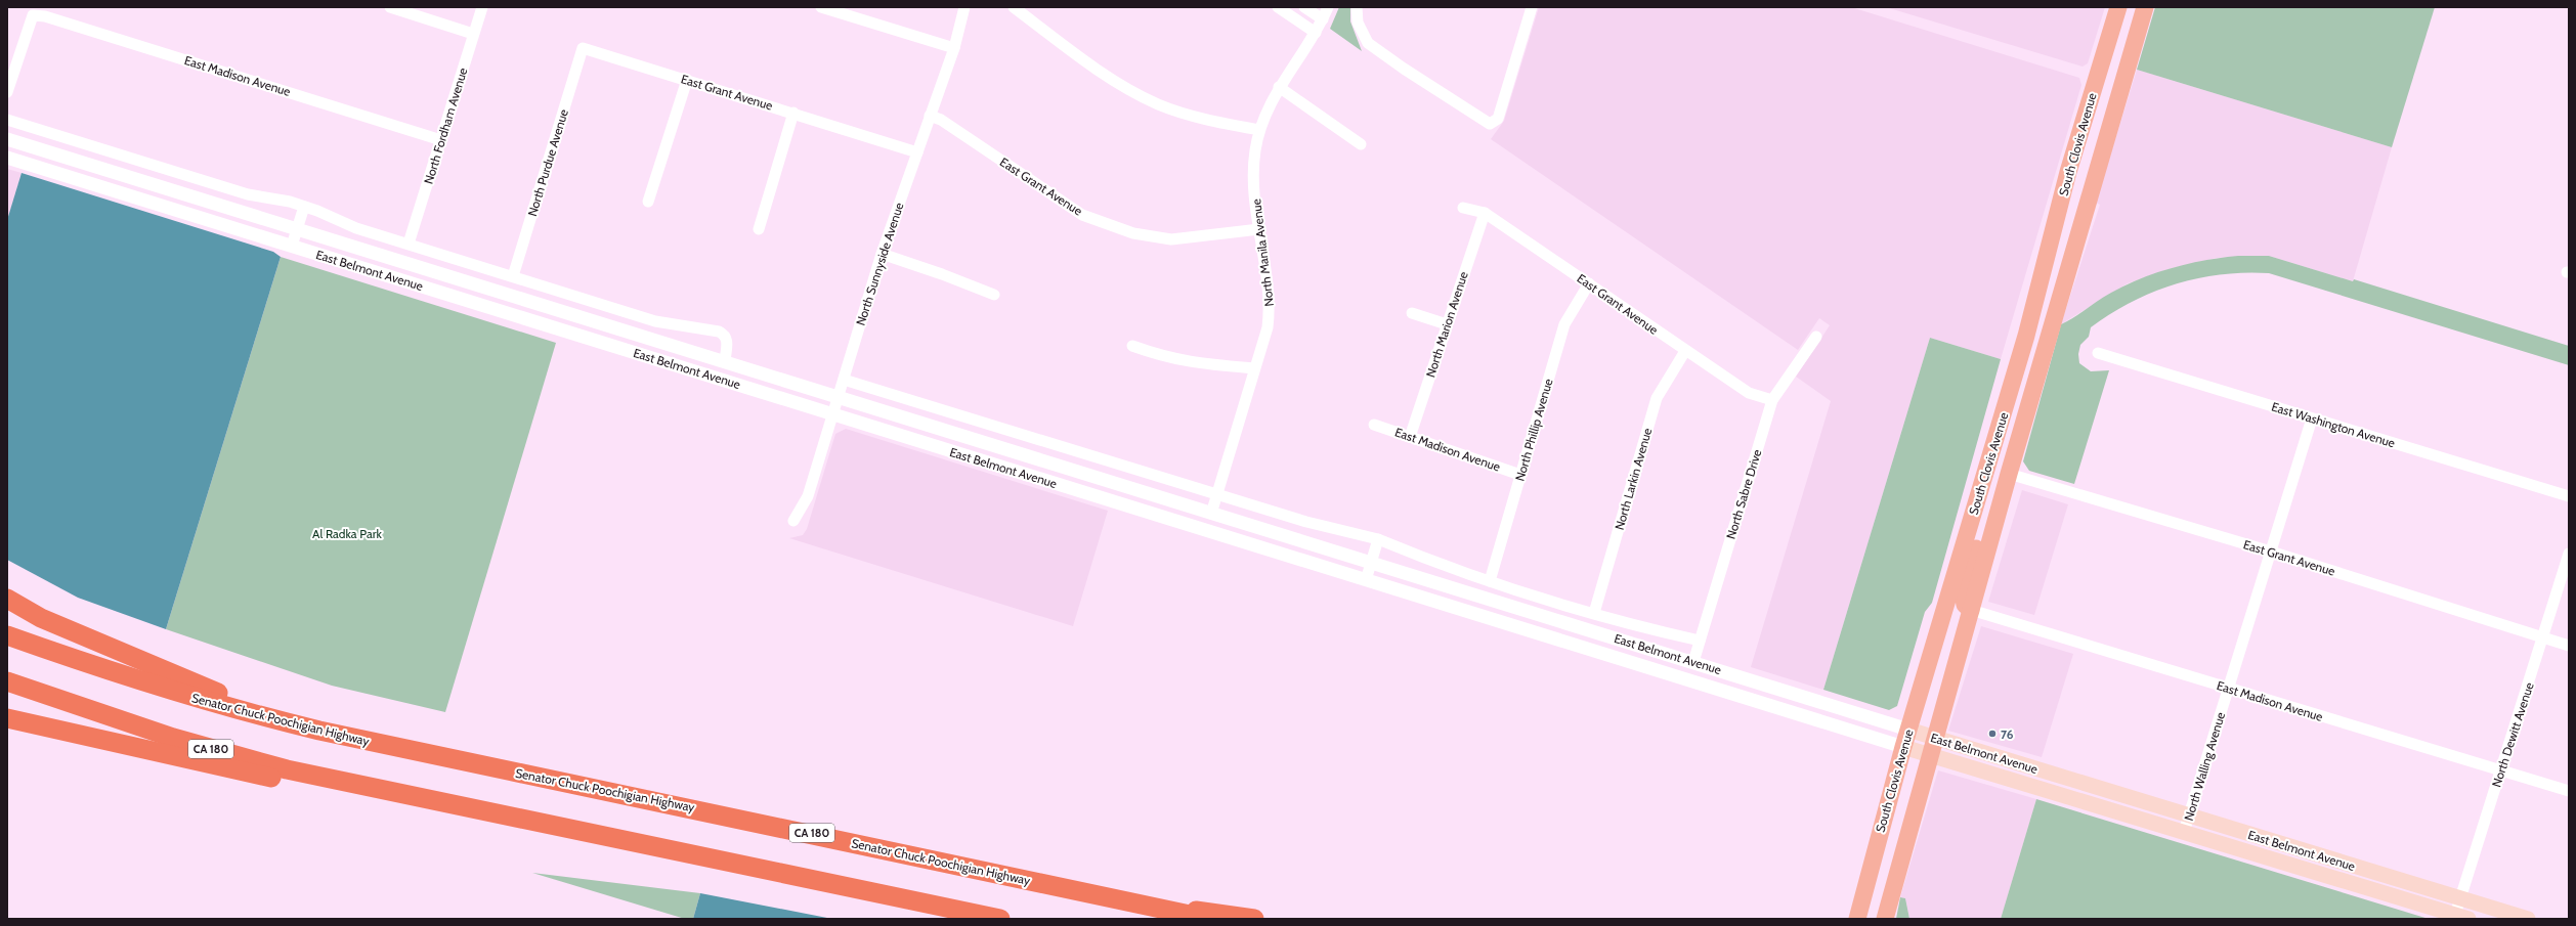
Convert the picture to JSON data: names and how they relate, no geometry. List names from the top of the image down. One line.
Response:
{"streets":{"highway":["Senator Chuck Poochigian Highway","CA 180"],"main road":["South Clovis Avenue","East Belmont Avenue"],"street":["East Madison Avenue","East Grant Avenue","North Fordham Avenue","North Purdue Avenue","North Manila Avenue","North Sunnyside Avenue","North Marion Avenue","East Washington Avenue","North Phillip Avenue","North Larkin Avenue","North Sabre Drive","North Dewitt Avenue","North Walling Avenue"]},"crossings":[["East Madison Avenue","North Fordham Avenue"],["East Madison Avenue","South Clovis Avenue"],["East Madison Avenue","North Marion Avenue"],["East Madison Avenue","North Phillip Avenue"],["East Madison Avenue","North Dewitt Avenue"],["East Madison Avenue","North Walling Avenue"],["East Grant Avenue","South Clovis Avenue"],["East Grant Avenue","North Purdue Avenue"],["East Grant Avenue","North Manila Avenue"],["East Grant Avenue","North Sunnyside Avenue"],["East Grant Avenue","North Marion Avenue"],["East Grant Avenue","North Phillip Avenue"],["East Grant Avenue","North Larkin Avenue"],["East Grant Avenue","North Sabre Drive"],["East Grant Avenue","North Dewitt Avenue"],["East Grant Avenue","North Walling Avenue"],["North Fordham Avenue","East Belmont Avenue"],["South Clovis Avenue","East Belmont Avenue"],["North Purdue Avenue","East Belmont Avenue"],["North Manila Avenue","East Belmont Avenue"],["North Sunnyside Avenue","East Belmont Avenue"],["East Belmont Avenue","North Sabre Drive"],["East Belmont Avenue","North Dewitt Avenue"],["East Belmont Avenue","North Walling Avenue"],["East Washington Avenue","North Walling Avenue"]],"parks":["Al Radka Park"],"places":["76"]}
